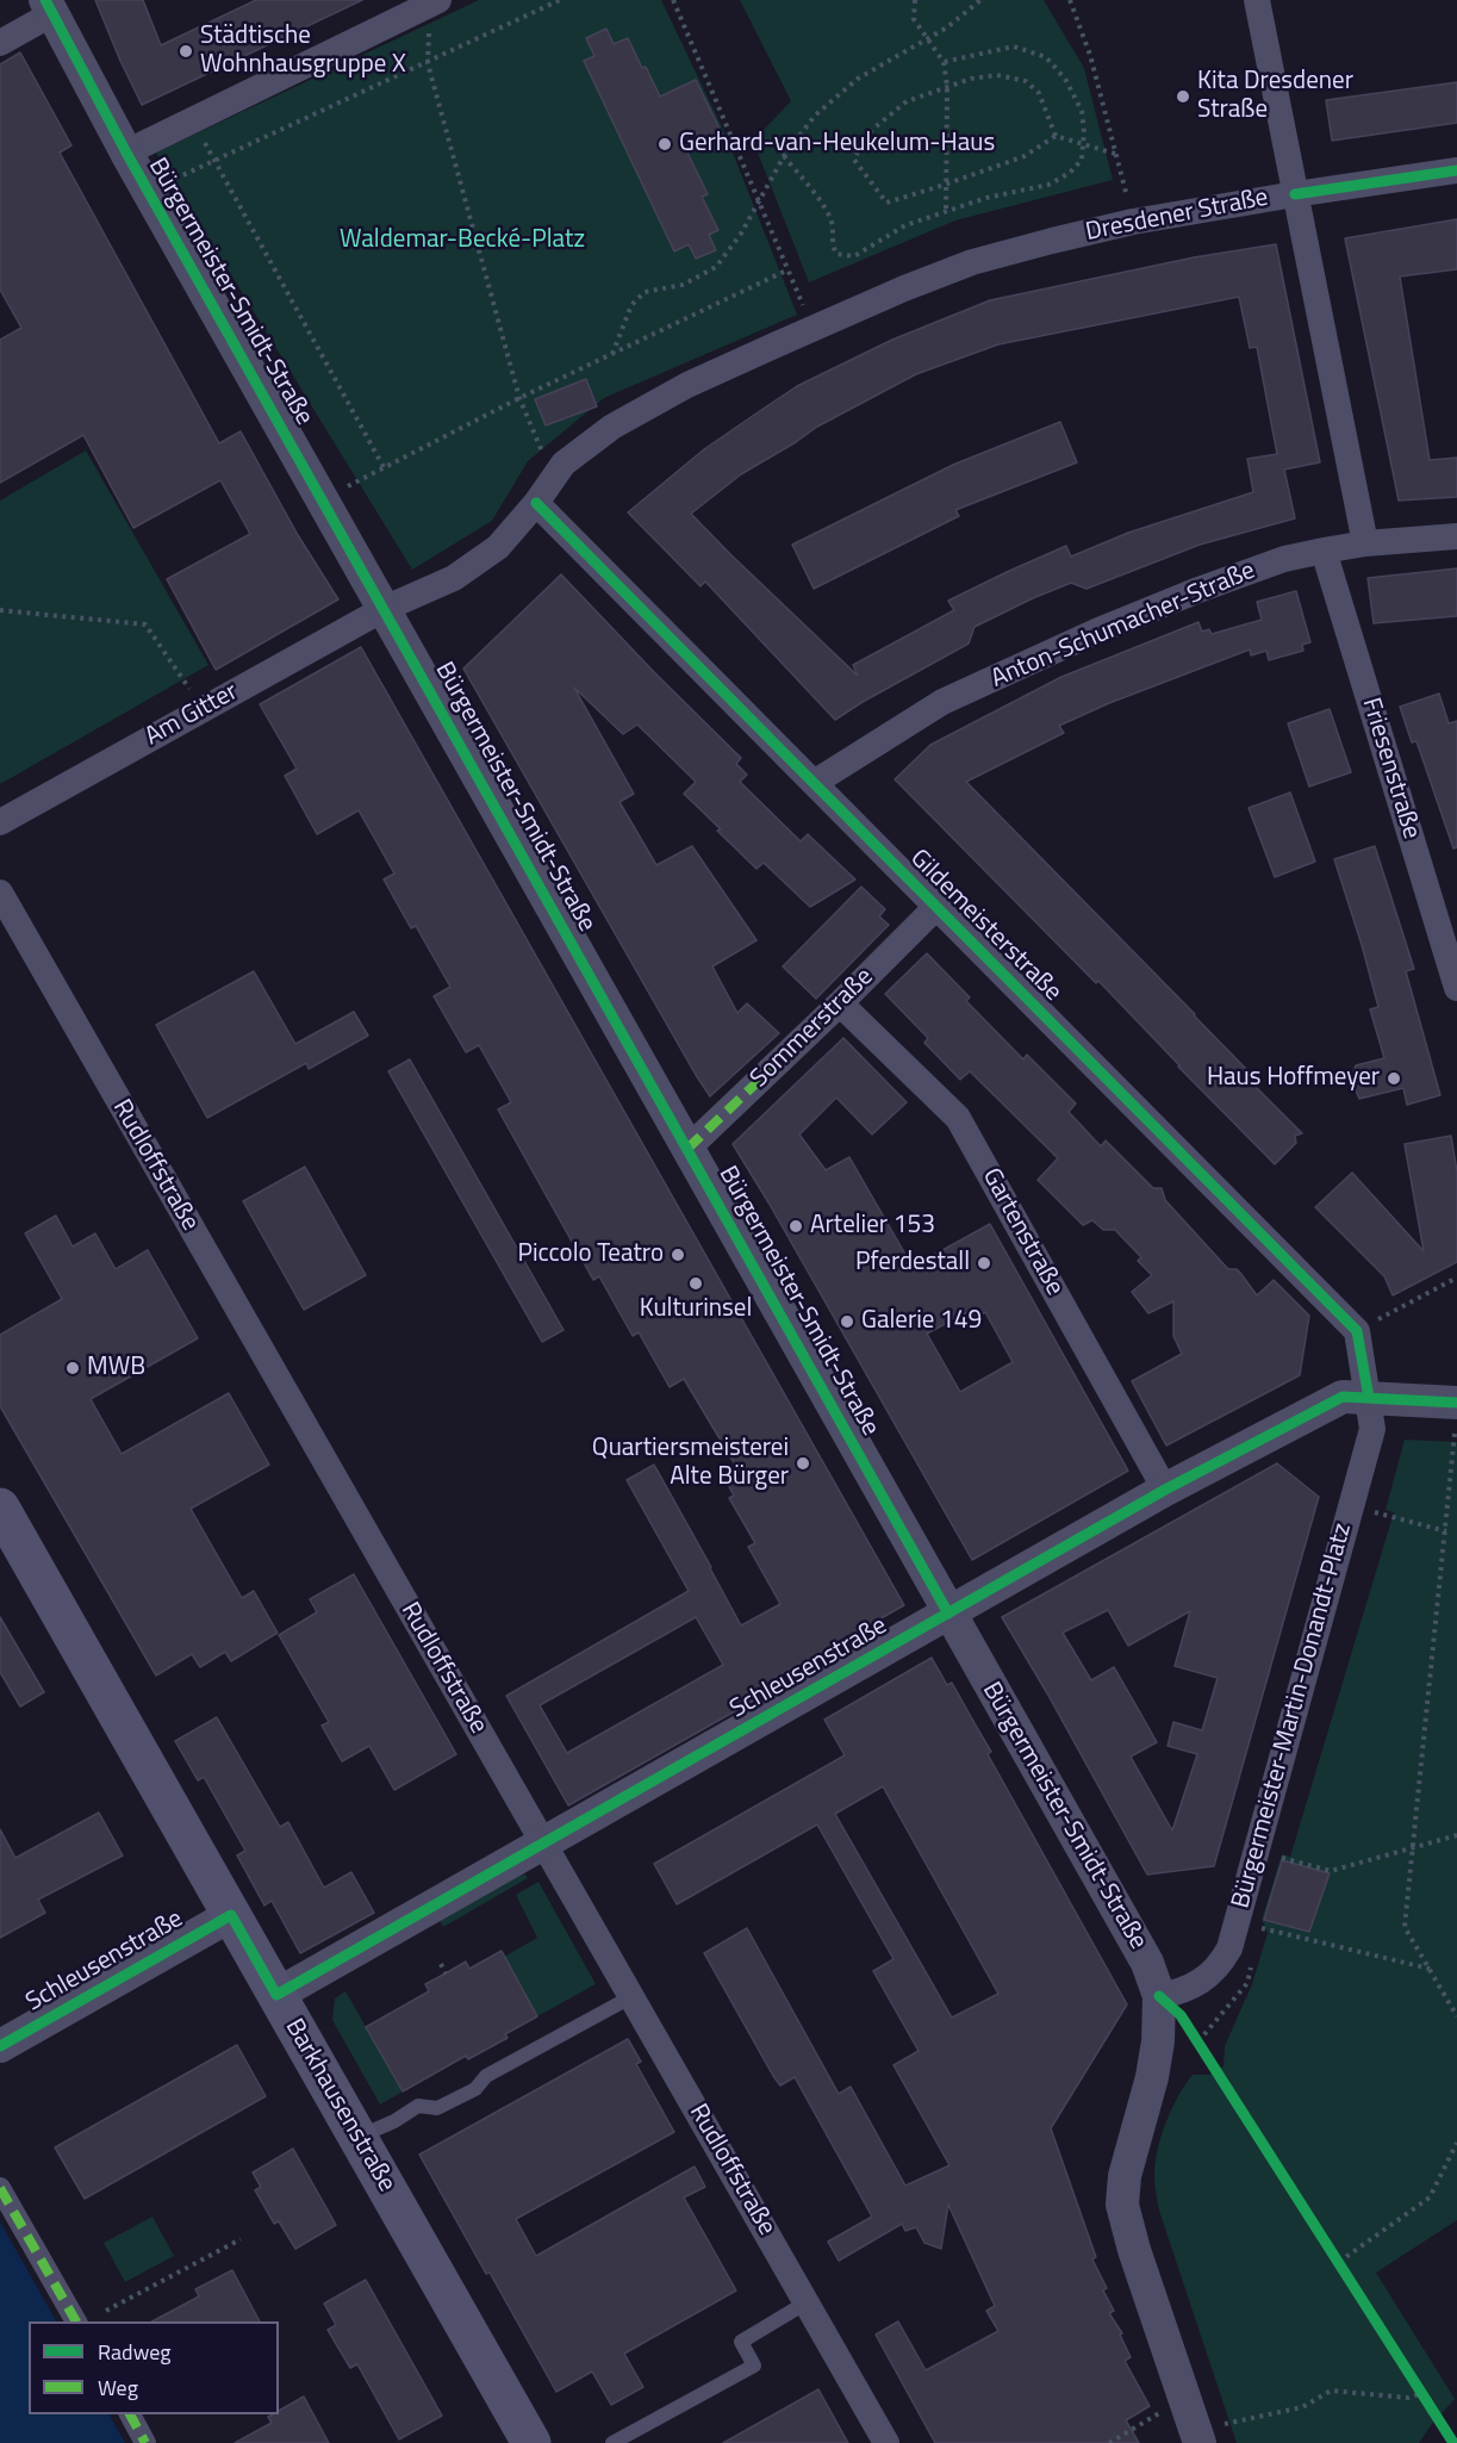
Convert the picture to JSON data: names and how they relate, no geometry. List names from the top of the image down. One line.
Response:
{"streets":{"main road":["Barkhausenstraße"],"street":["Dresdener Straße","Bürgermeister-Smidt-Straße","Anton-Schumacher-Straße","Am Gitter","Friesenstraße","Gildemeisterstraße","Sommerstraße","Rudloffstraße","Gartenstraße","Schleusenstraße","Bürgermeister-Martin-Donandt-Platz"]},"crossings":[["Bürgermeister-Smidt-Straße","Am Gitter"],["Bürgermeister-Smidt-Straße","Sommerstraße"],["Bürgermeister-Smidt-Straße","Schleusenstraße"],["Bürgermeister-Smidt-Straße","Bürgermeister-Martin-Donandt-Platz"],["Anton-Schumacher-Straße","Friesenstraße"],["Anton-Schumacher-Straße","Gildemeisterstraße"],["Gildemeisterstraße","Sommerstraße"],["Sommerstraße","Gartenstraße"],["Rudloffstraße","Schleusenstraße"],["Gartenstraße","Schleusenstraße"],["Schleusenstraße","Bürgermeister-Martin-Donandt-Platz"],["Schleusenstraße","Barkhausenstraße"]],"parks":["Waldemar-Becké-Platz"],"places":["Städtische Wohnhausgruppe X","Kita Dresdener Straße","Gerhard-van-Heukelum-Haus","Haus Hoffmeyer","Artelier 153","Piccolo Teatro","Pferdestall","Kulturinsel","Galerie 149","MWB","Quartiersmeisterei Alte Bürger"],"legend":["Radweg","Weg"]}
